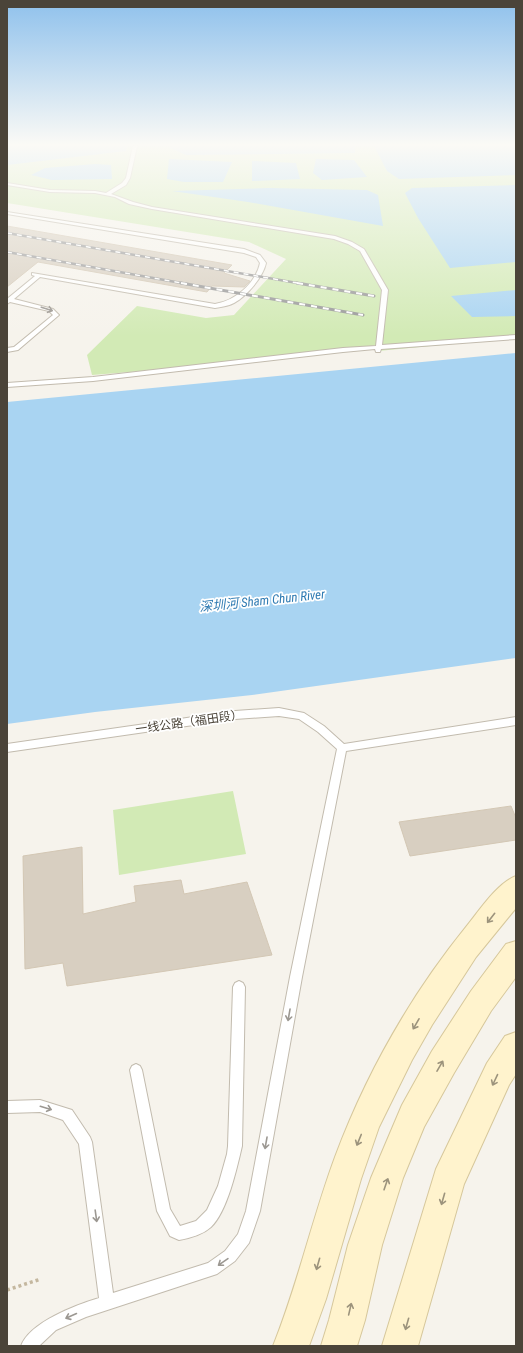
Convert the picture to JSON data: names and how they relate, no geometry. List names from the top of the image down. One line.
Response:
{"streets":{"lane":["一线公路（福田段）"]},"water":["深圳河 Sham Chun River"]}
